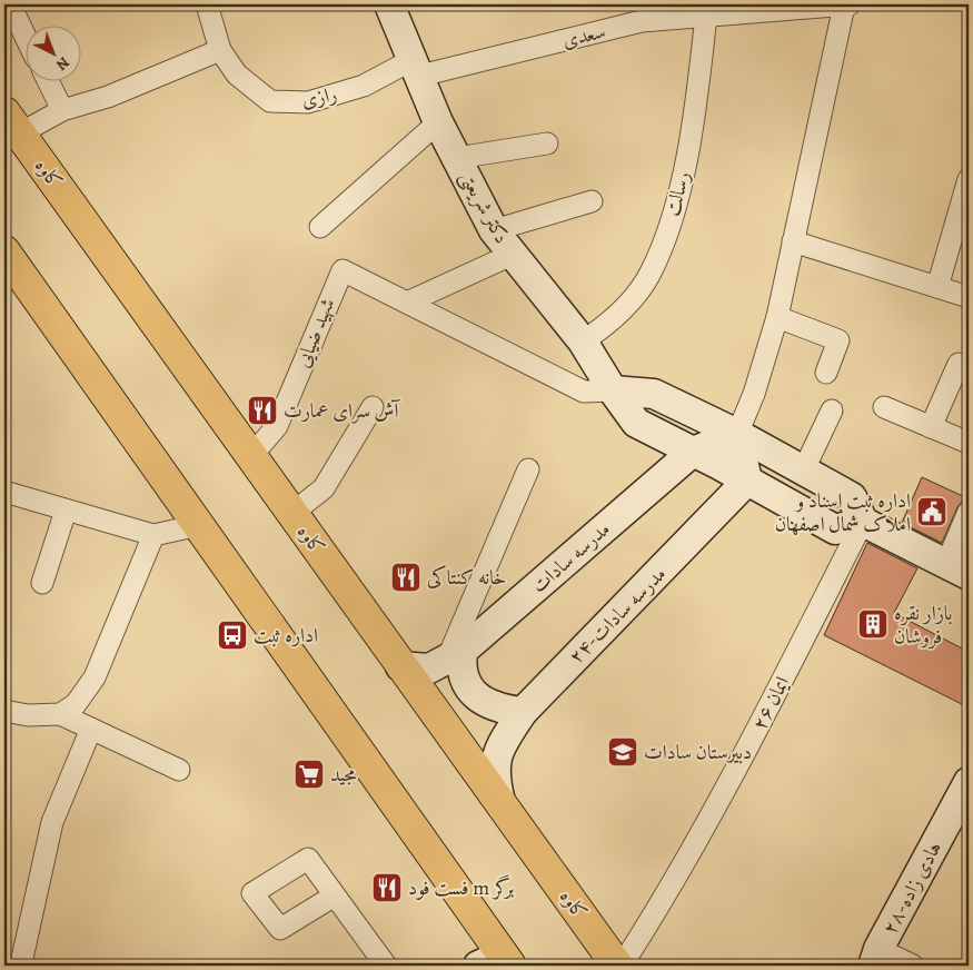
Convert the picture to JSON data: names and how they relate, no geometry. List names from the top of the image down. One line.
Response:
{"streets":{"main road":["کاوه"],"street":["سعدی","رازی","رسالت","دکتر شریعتی","شهید ضیایی","مدرسه سادات","۲۴-مدرسه سادات","۲۶ ایمان","۲۸-هادی زاده"]},"crossings":[["سعدی","رازی"],["سعدی","رسالت"],["سعدی","دکتر شریعتی"],["رازی","دکتر شریعتی"],["کاوه","شهید ضیایی"],["کاوه","مدرسه سادات"],["کاوه","۲۴-مدرسه سادات"],["کاوه","۲۶ ایمان"],["رسالت","دکتر شریعتی"],["دکتر شریعتی","شهید ضیایی"],["دکتر شریعتی","مدرسه سادات"],["دکتر شریعتی","۲۴-مدرسه سادات"],["دکتر شریعتی","۲۶ ایمان"]],"places":{"restaurant":["آش سرای عمارت","خانه کنتاکی","فست فود m برگر"],"public building":["اداره ثبت اسناد و املاک شمال اصفهان"],"building":["بازار نقره فروشان"],"bus stop":["اداره ثبت"],"school or university":["دبیرستان سادات"],"supermarket":["مجید"]},"north":"bottom right"}
